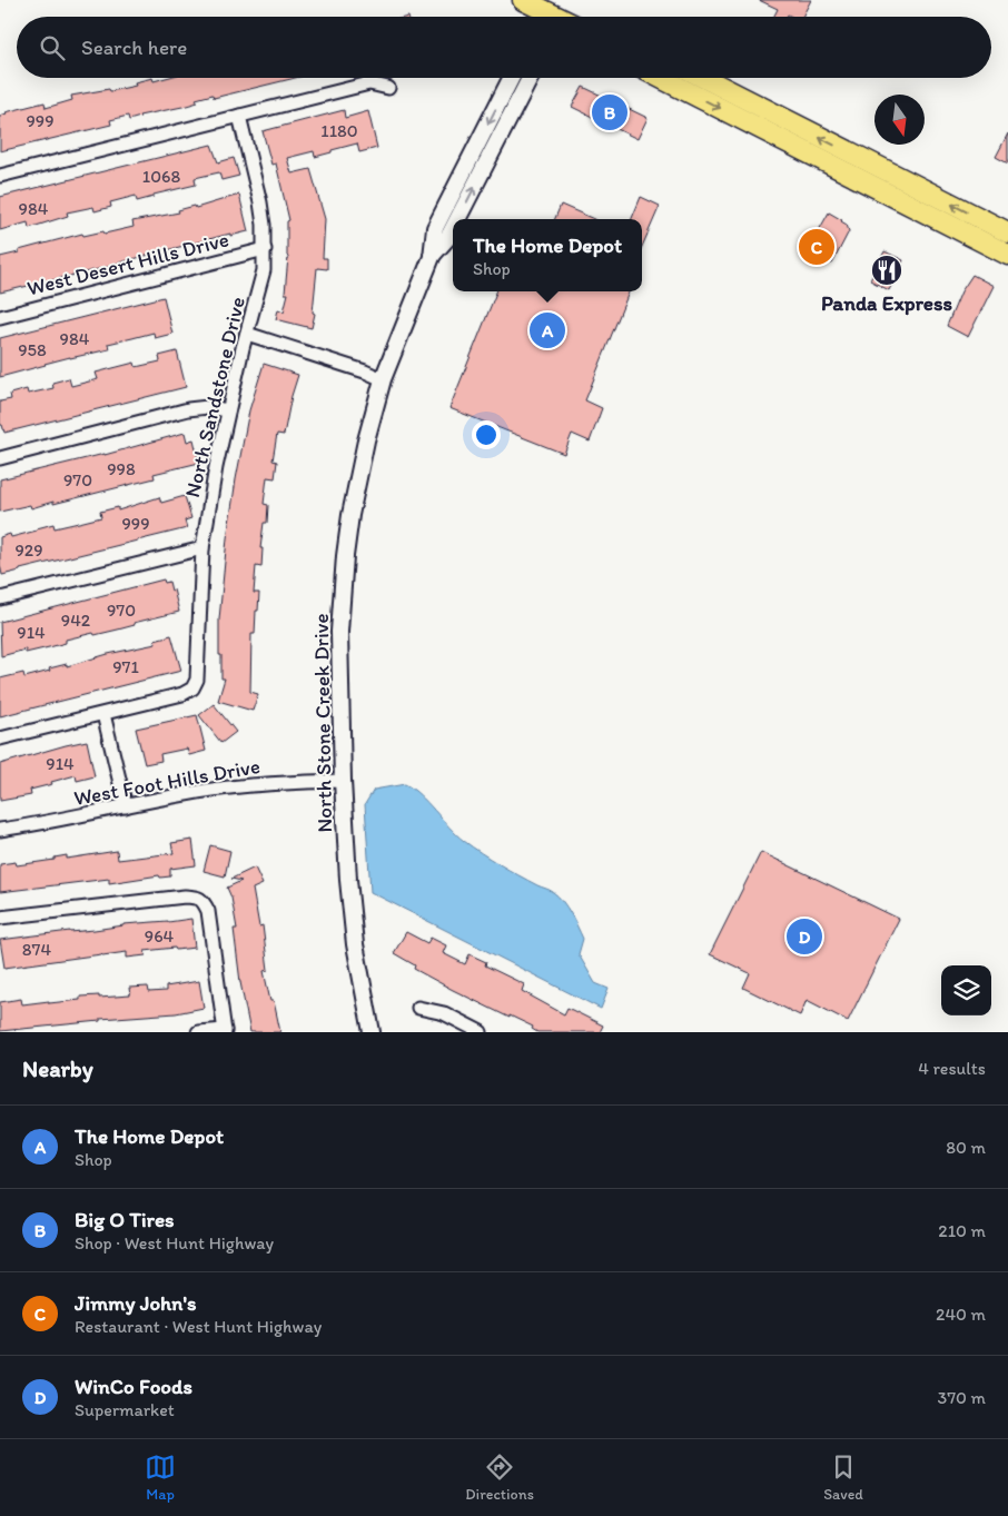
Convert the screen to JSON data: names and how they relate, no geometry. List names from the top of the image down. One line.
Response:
{"streets":{"street":["West Desert Hills Drive","North Sandstone Drive","North Stone Creek Drive","West Foot Hills Drive"]},"crossings":[["West Desert Hills Drive","North Sandstone Drive"],["North Stone Creek Drive","West Foot Hills Drive"]],"places":{"restaurant":["Panda Express"]},"house_numbers":["999","1180","1068","984","984","958","998","970","999","929","970","942","914","971","914","964","874"],"north":"bottom","page":{"search":"Search here","pins":["B","C","A","D"],"popup":["The Home Depot","Shop"],"heading":["Nearby","4 results"],"list":[{"mark":"A","name":"The Home Depot","note":"Shop","value":"80 m"},{"mark":"B","name":"Big O Tires","note":"Shop · West Hunt Highway","value":"210 m"},{"mark":"C","name":"Jimmy John's","note":"Restaurant · West Hunt Highway","value":"240 m"},{"mark":"D","name":"WinCo Foods","note":"Supermarket","value":"370 m"}],"nav":["Map","Directions","Saved"]}}
